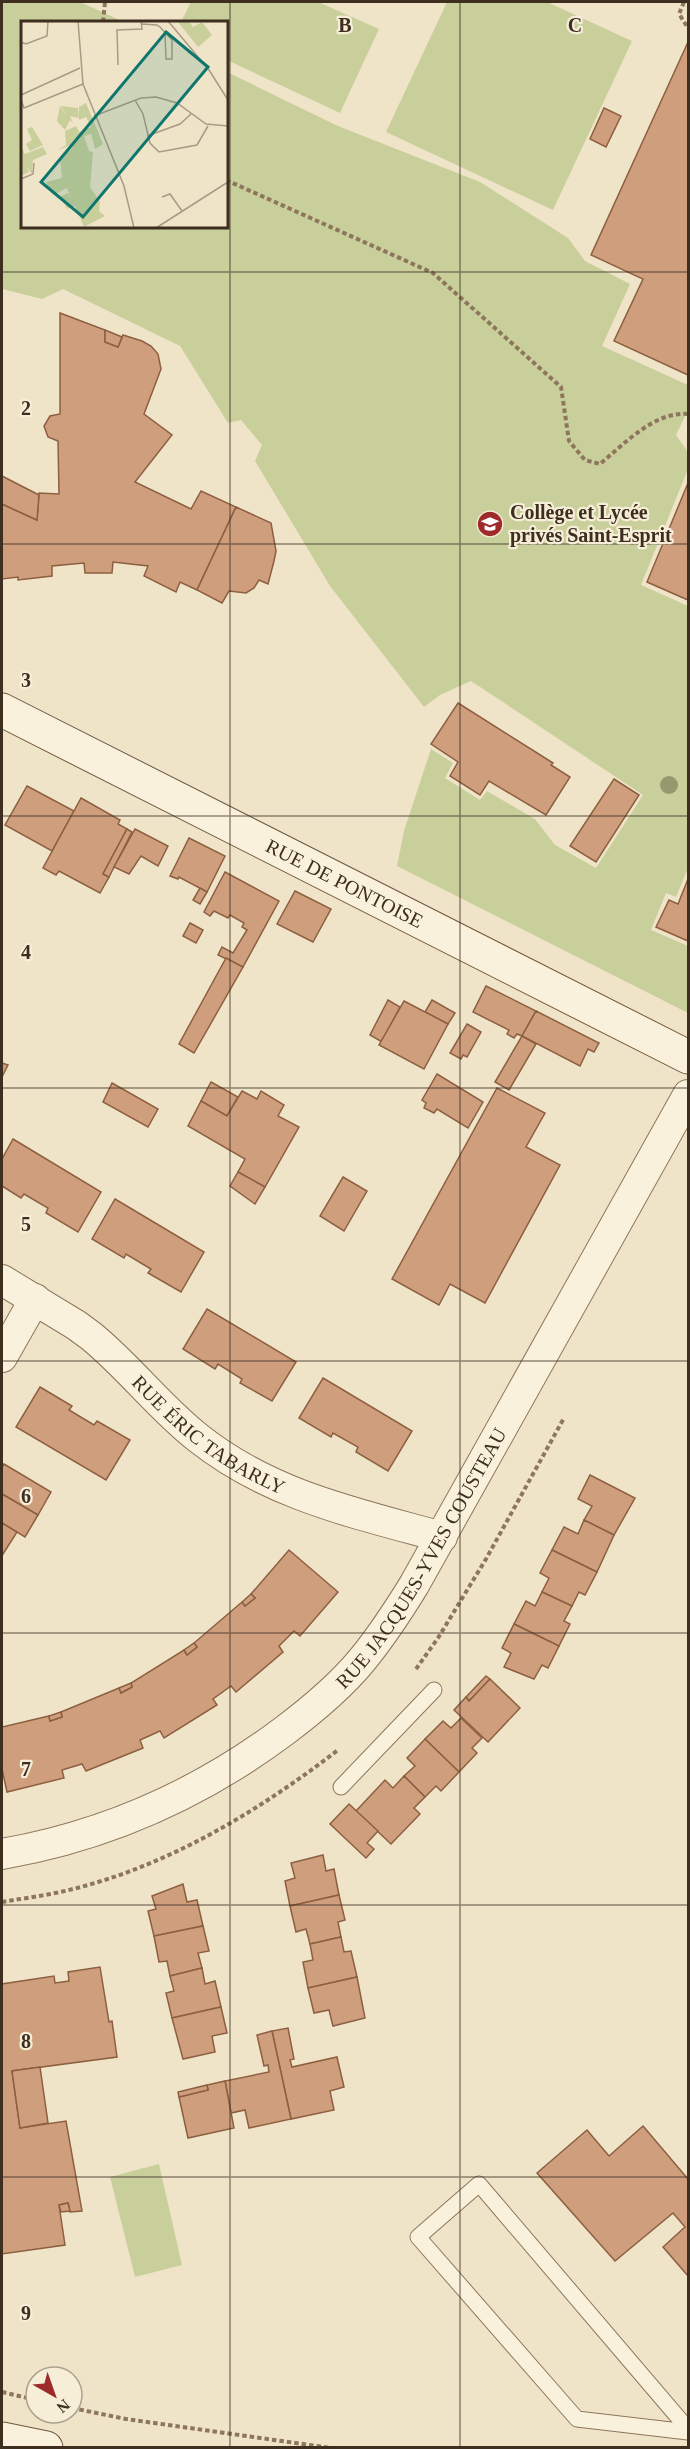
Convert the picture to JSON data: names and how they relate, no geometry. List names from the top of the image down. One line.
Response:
{"streets":{"street":["RUE DE PONTOISE","RUE ÉRIC TABARLY","RUE JACQUES-YVES COUSTEAU"]},"crossings":[["RUE ÉRIC TABARLY","RUE JACQUES-YVES COUSTEAU"]],"places":{"school or university":["Collège et Lycée privés Saint-Esprit"]},"north":"bottom right","grid":{"columns":["B","C"],"rows":["2","3","4","5","6","7","8","9"]}}
